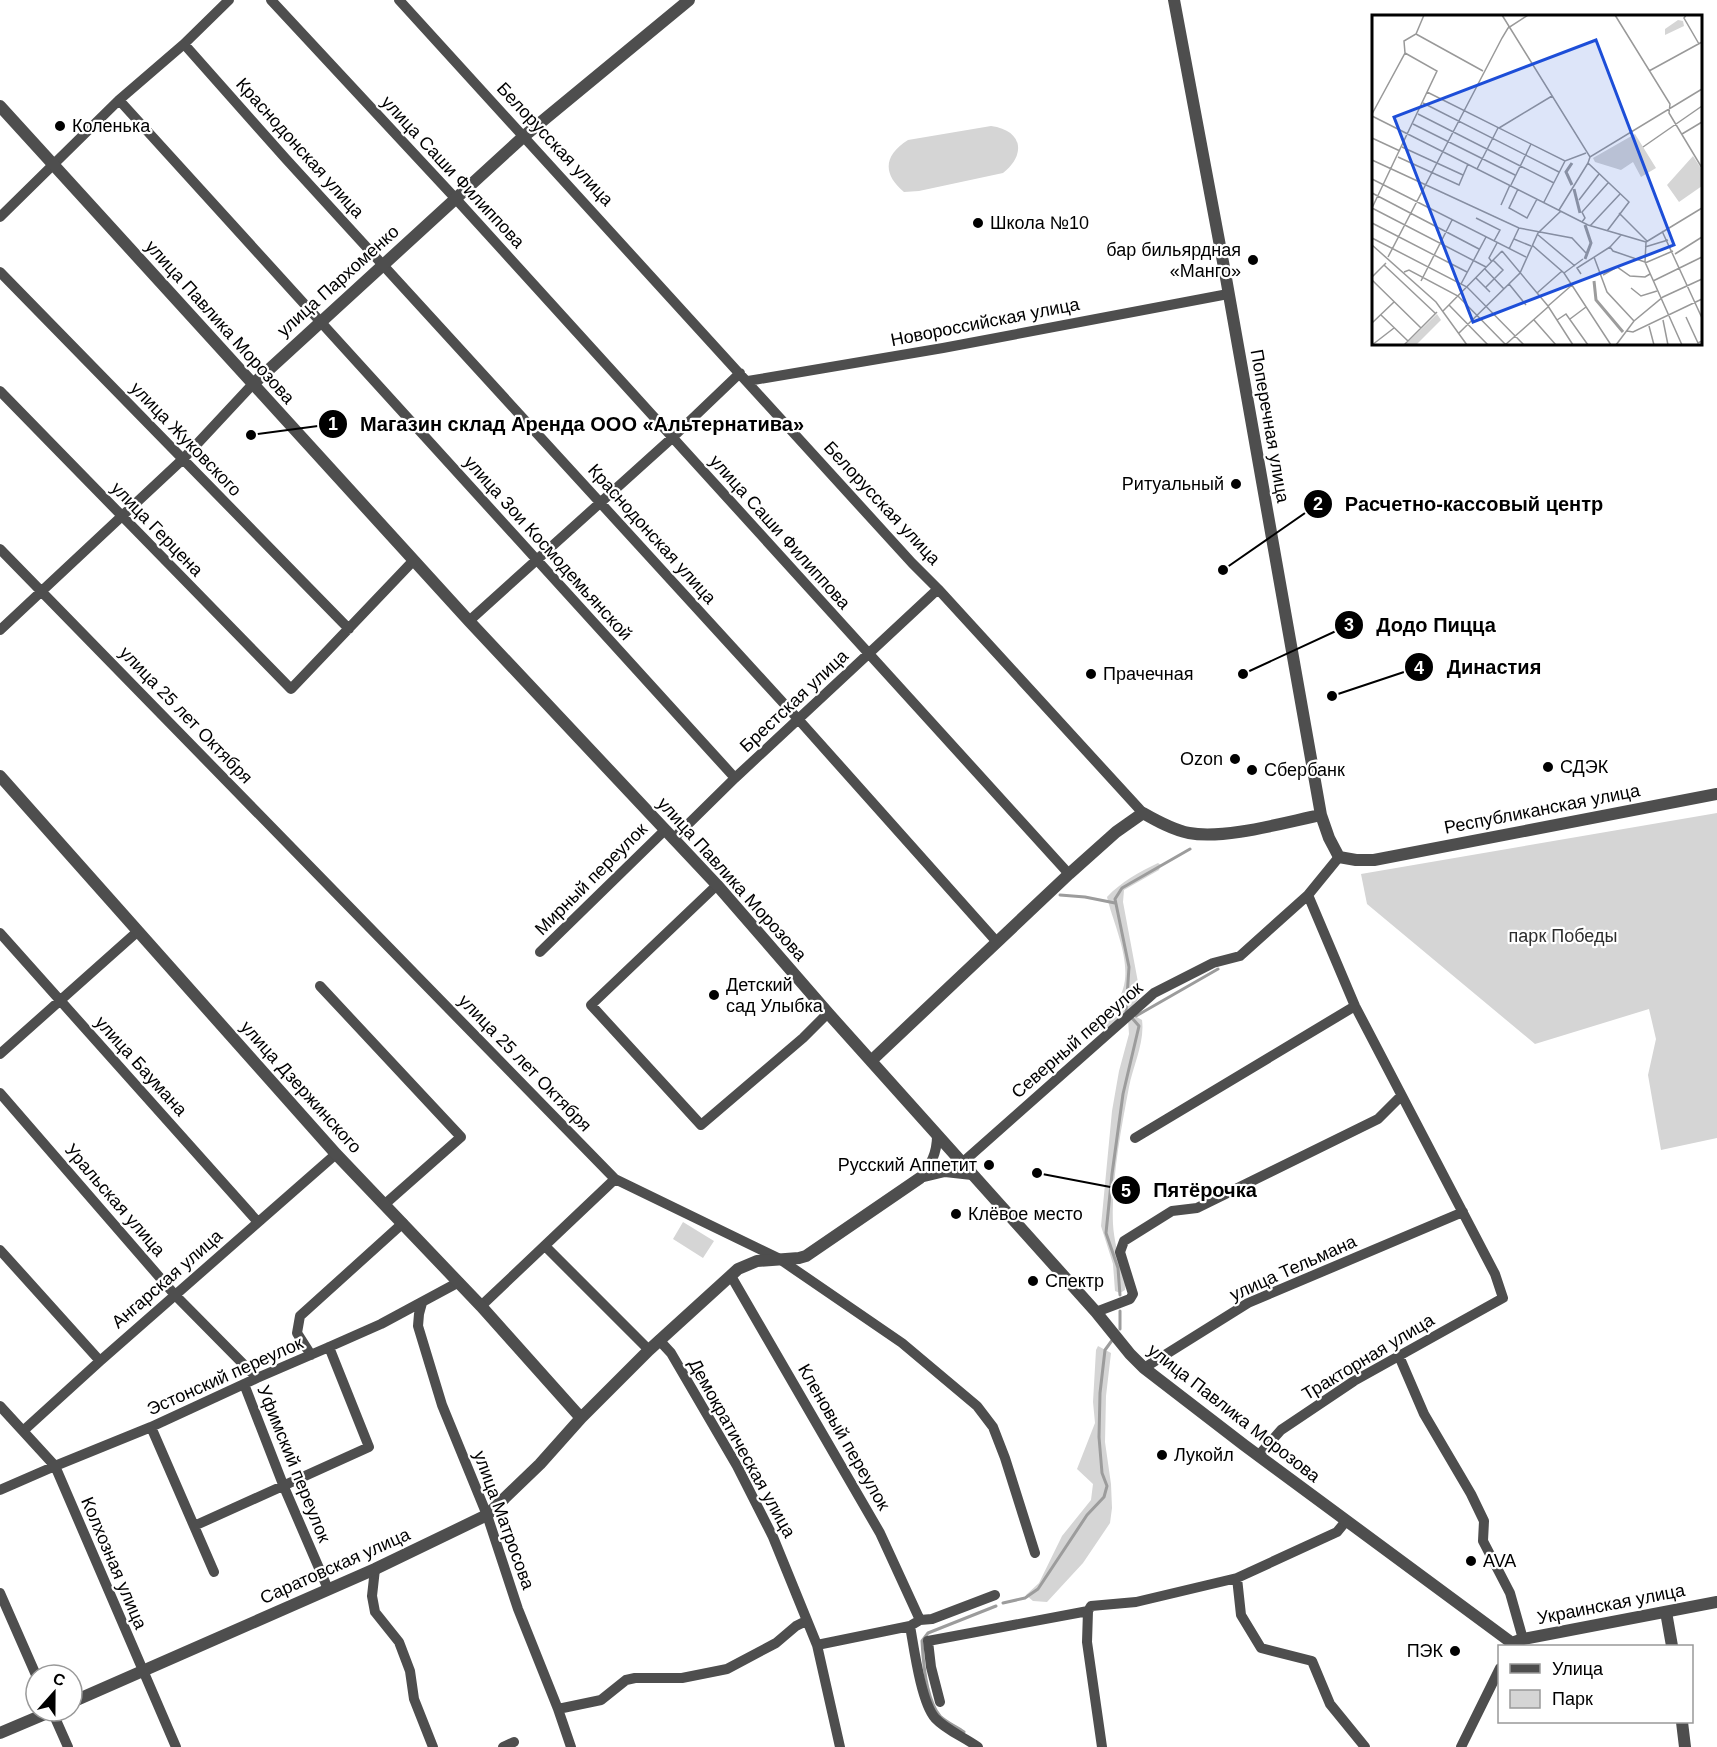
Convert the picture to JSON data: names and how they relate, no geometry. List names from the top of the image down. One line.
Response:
{"streets":{"street":["Белорусская улица","Краснодонская улица","улица Саши Филиппова","улица Пархоменко","улица Павлика Морозова","Новороссийская улица","Поперечная улица","улица Жуковского","улица Герцена","улица Зои Космодемьянской","Брестская улица","улица 25 лет Октября","Республиканская улица","Мирный переулок","Северный переулок","улица Баумана","улица Дзержинского","Уральская улица","улица Тельмана","Ангарская улица","Тракторная улица","Эстонский переулок","Кленовый переулок","Демократическая улица","Уфимский переулок","улица Матросова","Колхозная улица","Саратовская улица","Украинская улица"]},"crossings":[["Белорусская улица","улица Пархоменко"],["Белорусская улица","Новороссийская улица"],["Белорусская улица","Поперечная улица"],["Белорусская улица","Брестская улица"],["Краснодонская улица","улица Пархоменко"],["Краснодонская улица","Брестская улица"],["улица Саши Филиппова","улица Пархоменко"],["улица Саши Филиппова","Брестская улица"],["улица Пархоменко","улица Павлика Морозова"],["улица Пархоменко","улица Жуковского"],["улица Пархоменко","улица Герцена"],["улица Пархоменко","улица Зои Космодемьянской"],["улица Пархоменко","улица 25 лет Октября"],["улица Павлика Морозова","Брестская улица"],["улица Павлика Морозова","Мирный переулок"],["улица Павлика Морозова","Северный переулок"],["улица Павлика Морозова","улица Тельмана"],["улица Павлика Морозова","Тракторная улица"],["улица Павлика Морозова","Украинская улица"],["Новороссийская улица","Поперечная улица"],["Поперечная улица","Республиканская улица"],["Поперечная улица","Северный переулок"],["улица Жуковского","улица Герцена"],["улица Зои Космодемьянской","Брестская улица"],["Брестская улица","Мирный переулок"],["улица 25 лет Октября","Саратовская улица"],["Республиканская улица","Северный переулок"],["улица Баумана","Ангарская улица"],["улица Дзержинского","Ангарская улица"],["улица Дзержинского","Эстонский переулок"],["улица Дзержинского","Саратовская улица"],["Уральская улица","Ангарская улица"],["Уральская улица","Эстонский переулок"],["улица Тельмана","Тракторная улица"],["Ангарская улица","Колхозная улица"],["Эстонский переулок","Уфимский переулок"],["Эстонский переулок","улица Матросова"],["Эстонский переулок","Колхозная улица"],["Кленовый переулок","Саратовская улица"],["Демократическая улица","Саратовская улица"],["Уфимский переулок","Саратовская улица"],["улица Матросова","Саратовская улица"],["Колхозная улица","Саратовская улица"]],"parks":["парк Победы"],"places":["Коленька","Школа №10","бар бильярдная «Манго»","Магазин склад Аренда ООО «Альтернатива»","Ритуальный","Расчетно-кассовый центр","Прачечная","Додо Пицца","Династия","Ozon","СДЭК","Сбербанк","Детский сад Улыбка","Русский Аппетит","Пятёрочка","Клёвое место","Спектр","Лукойл","AVA","ПЭК"],"legend":["Улица","Парк"],"north":"top"}
